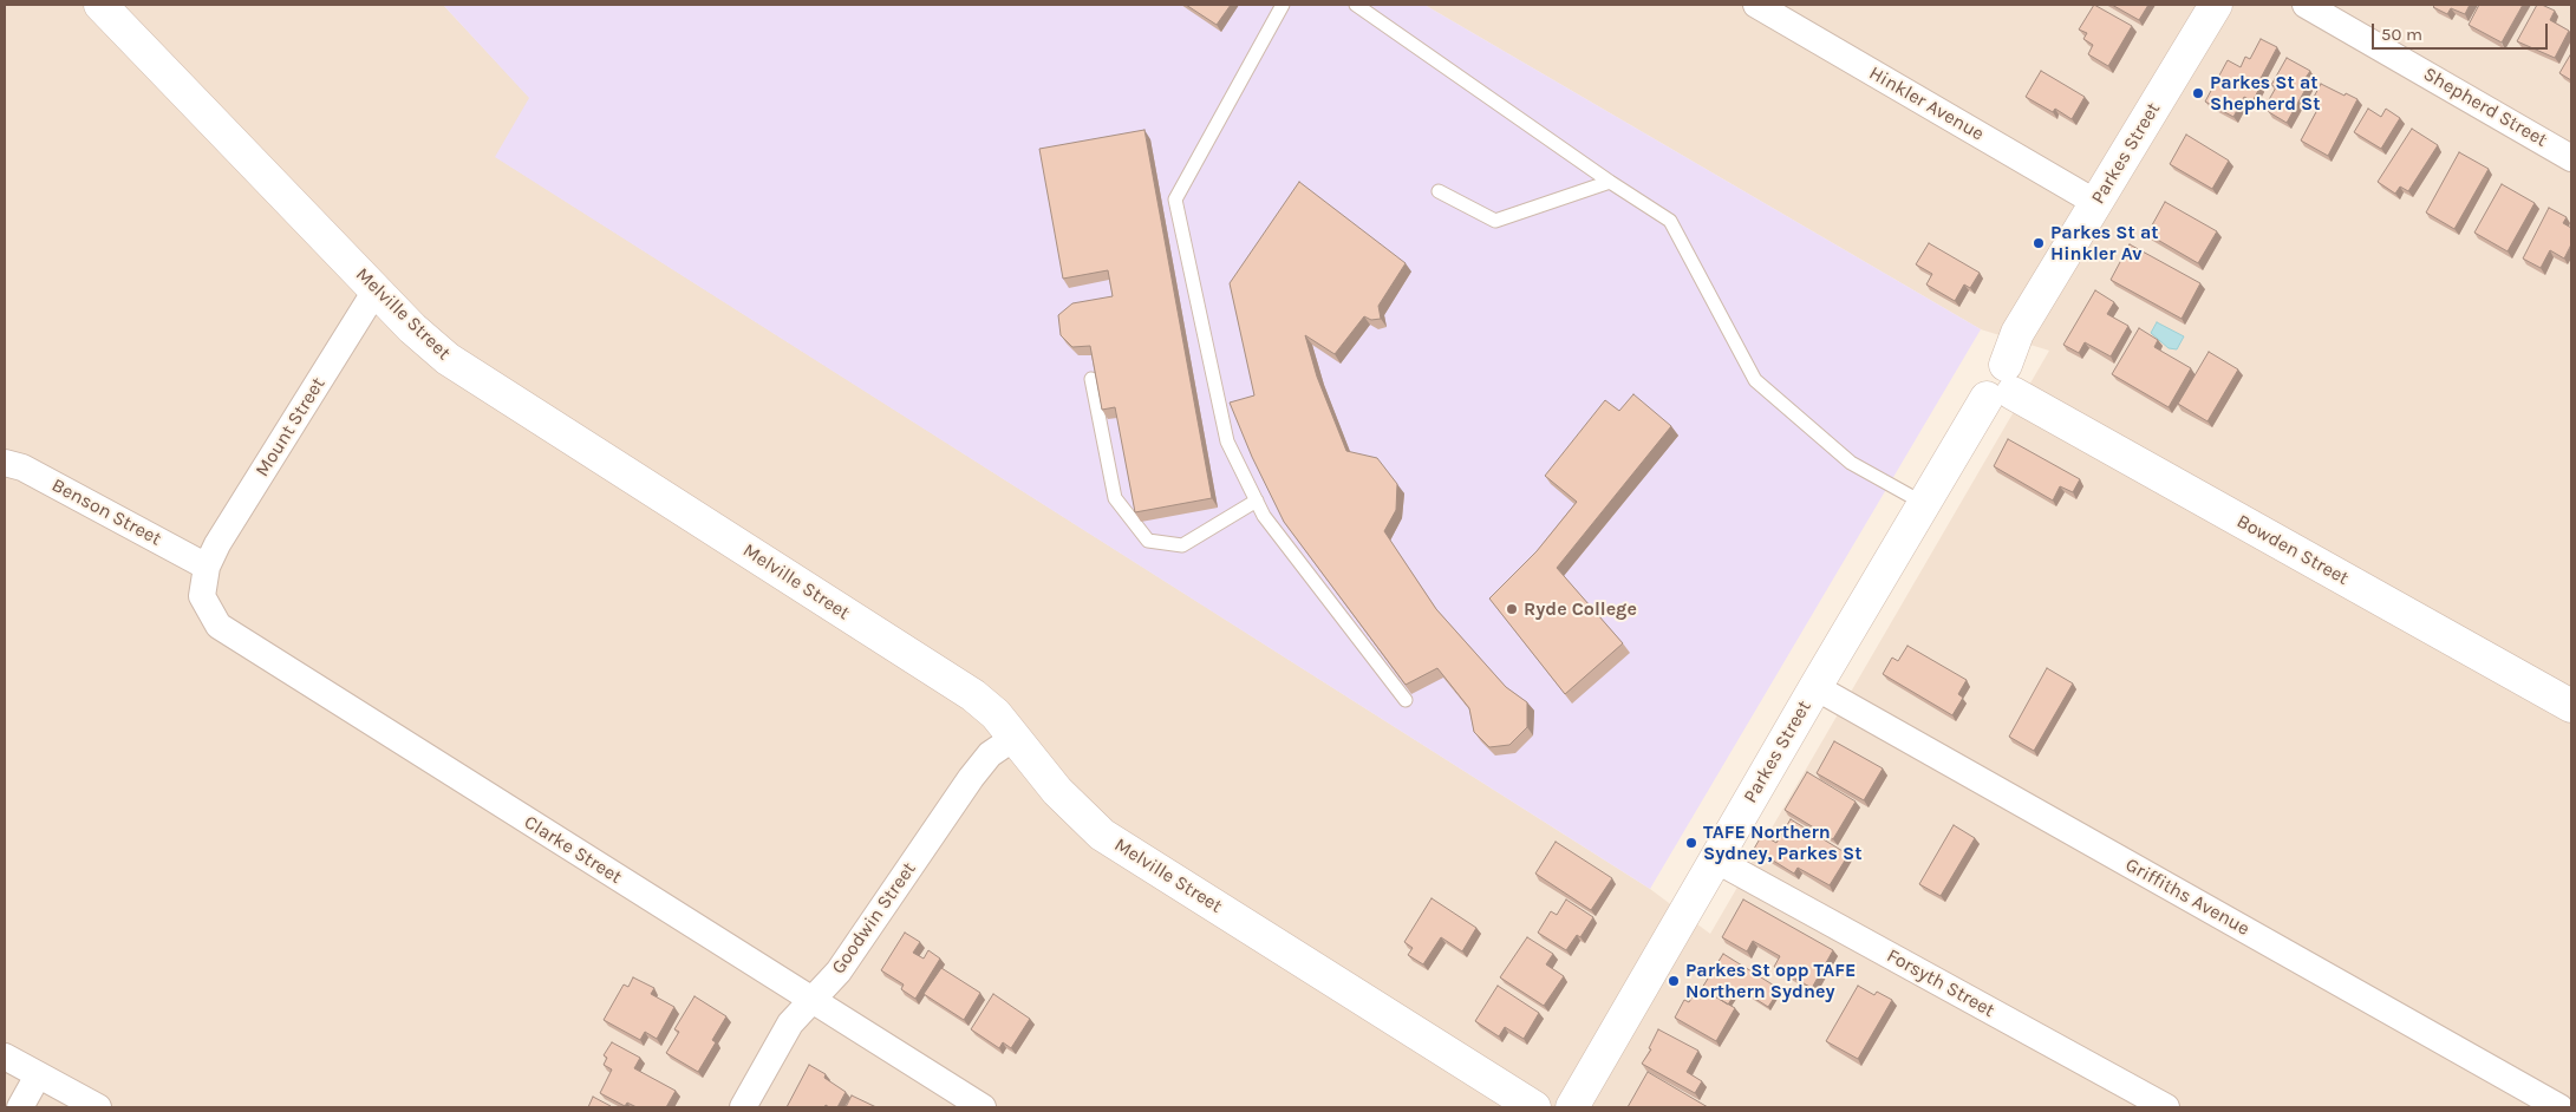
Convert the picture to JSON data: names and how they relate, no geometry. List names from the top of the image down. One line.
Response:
{"streets":{"street":["Hinkler Avenue","Shepherd Street","Parkes Street","Melville Street","Mount Street","Benson Street","Bowden Street","Clarke Street","Griffiths Avenue","Goodwin Street","Forsyth Street"]},"crossings":[["Hinkler Avenue","Parkes Street"],["Parkes Street","Bowden Street"],["Parkes Street","Griffiths Avenue"],["Parkes Street","Forsyth Street"],["Melville Street","Mount Street"],["Melville Street","Goodwin Street"],["Mount Street","Benson Street"],["Mount Street","Clarke Street"],["Benson Street","Clarke Street"],["Clarke Street","Goodwin Street"]],"places":["Parkes St at Shepherd St","Parkes St at Hinkler Av","Ryde College","TAFE Northern Sydney, Parkes St","Parkes St opp TAFE Northern Sydney"],"scale_bar":"50 m"}
